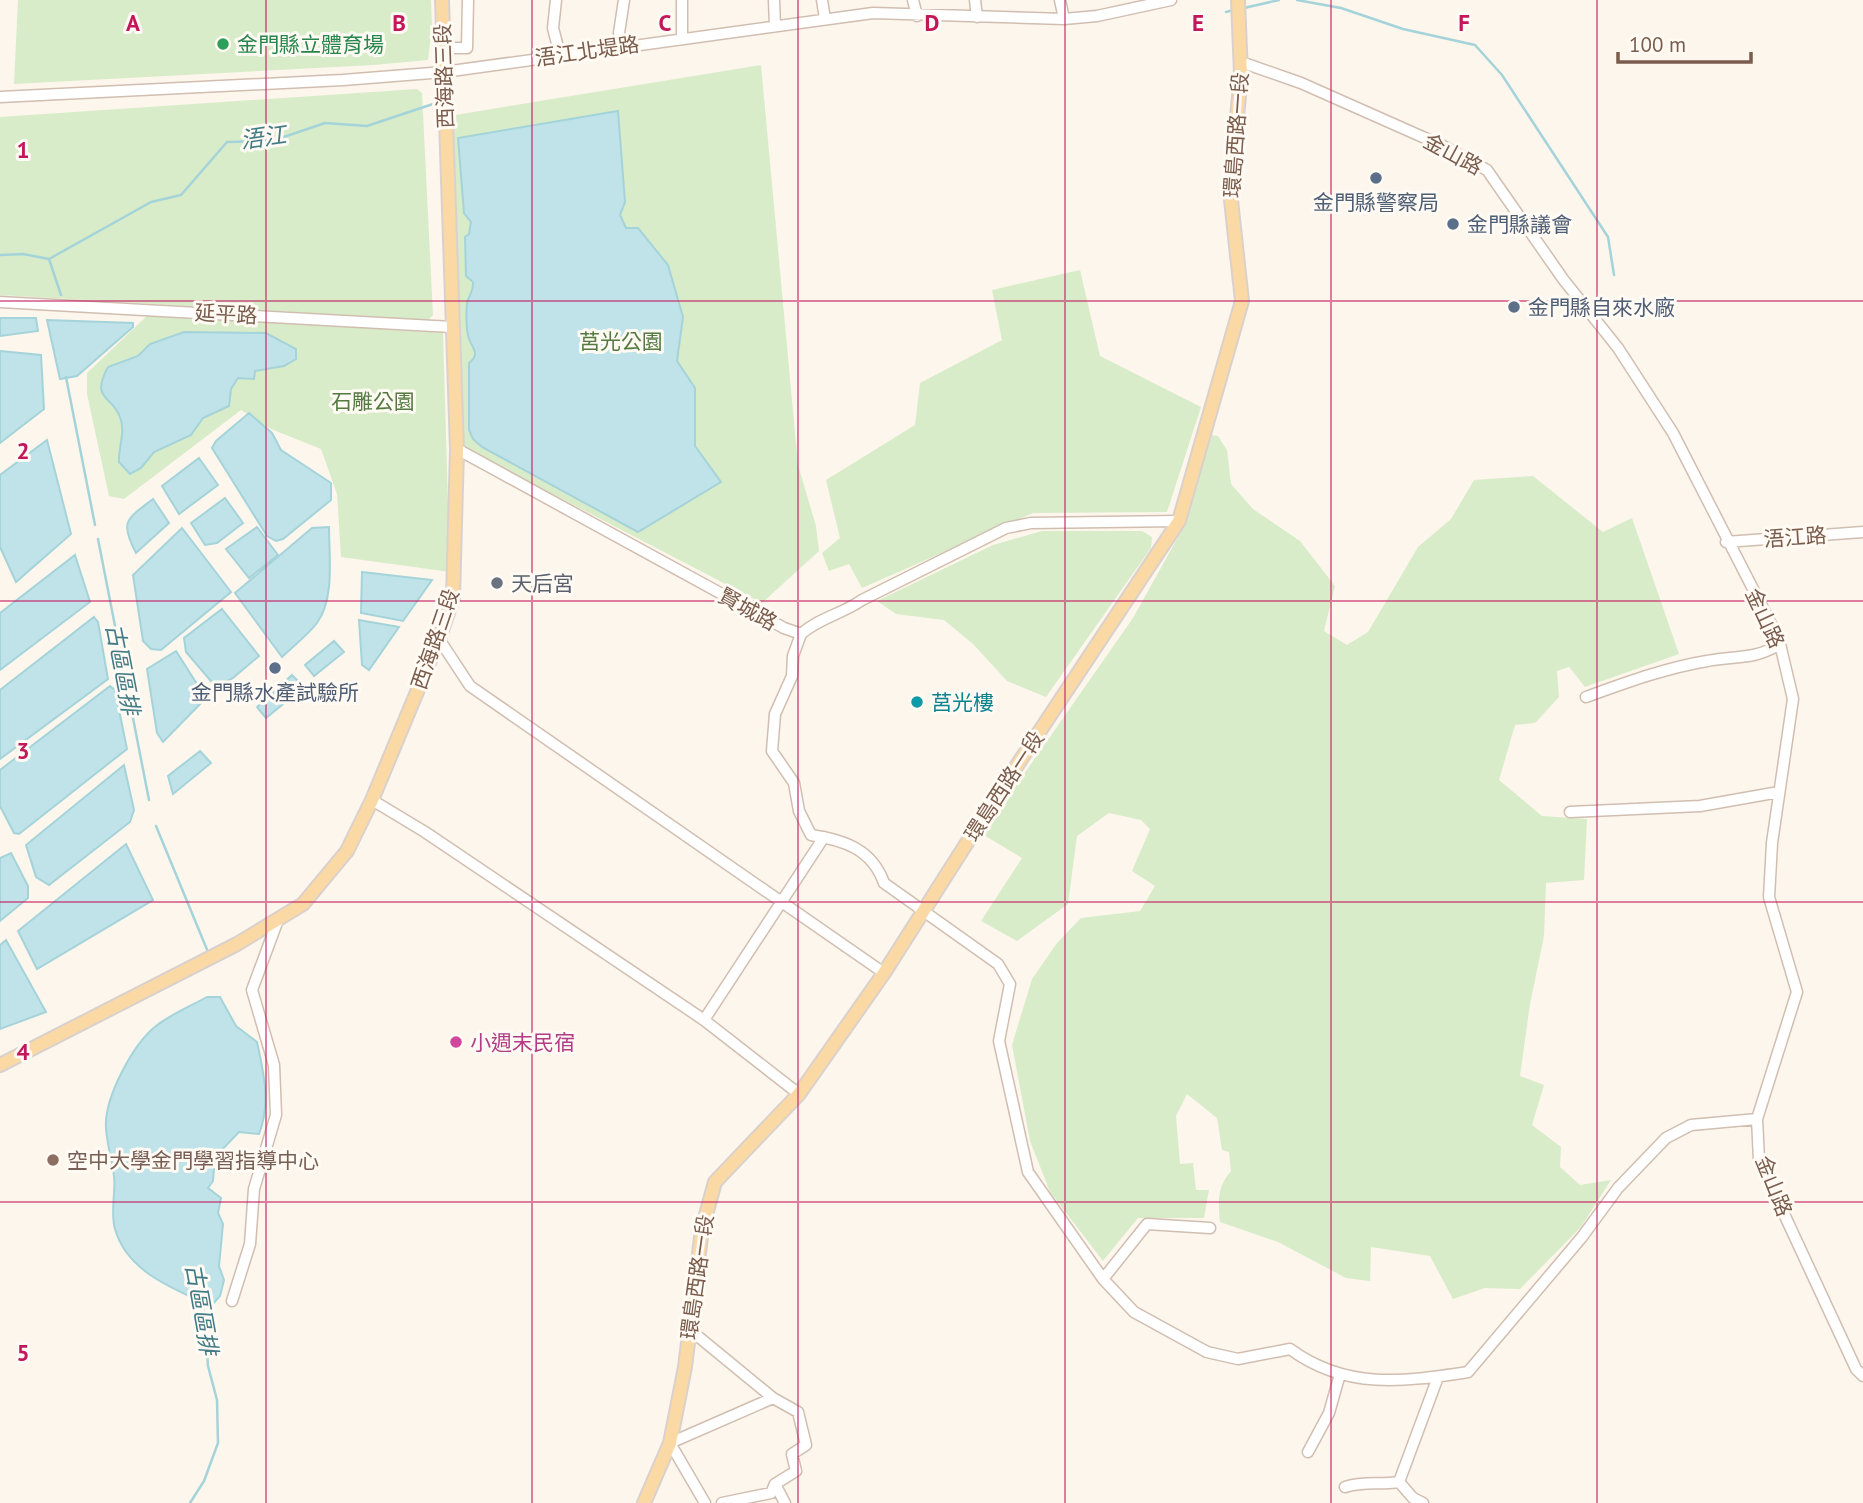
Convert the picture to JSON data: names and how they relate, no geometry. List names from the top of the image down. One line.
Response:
{"streets":{"main road":["西海路三段","環島西路一段"],"street":["浯江北堤路","金山路","延平路","浯江路","賢城路"]},"crossings":[["浯江北堤路","西海路三段"],["西海路三段","延平路"],["西海路三段","賢城路"],["環島西路一段","金山路"],["環島西路一段","賢城路"],["金山路","浯江路"],["金山路","賢城路"]],"water":["浯江","古區區排"],"parks":["莒光公園","石雕公園"],"places":["金門縣立體育場","金門縣警察局","金門縣議會","金門縣自來水廠","天后宮","金門縣水產試驗所","莒光樓","小週末民宿","空中大學金門學習指導中心"],"scale_bar":"100 m","grid":{"columns":["A","B","C","D","E","F"],"rows":["1","2","3","4","5"]}}
